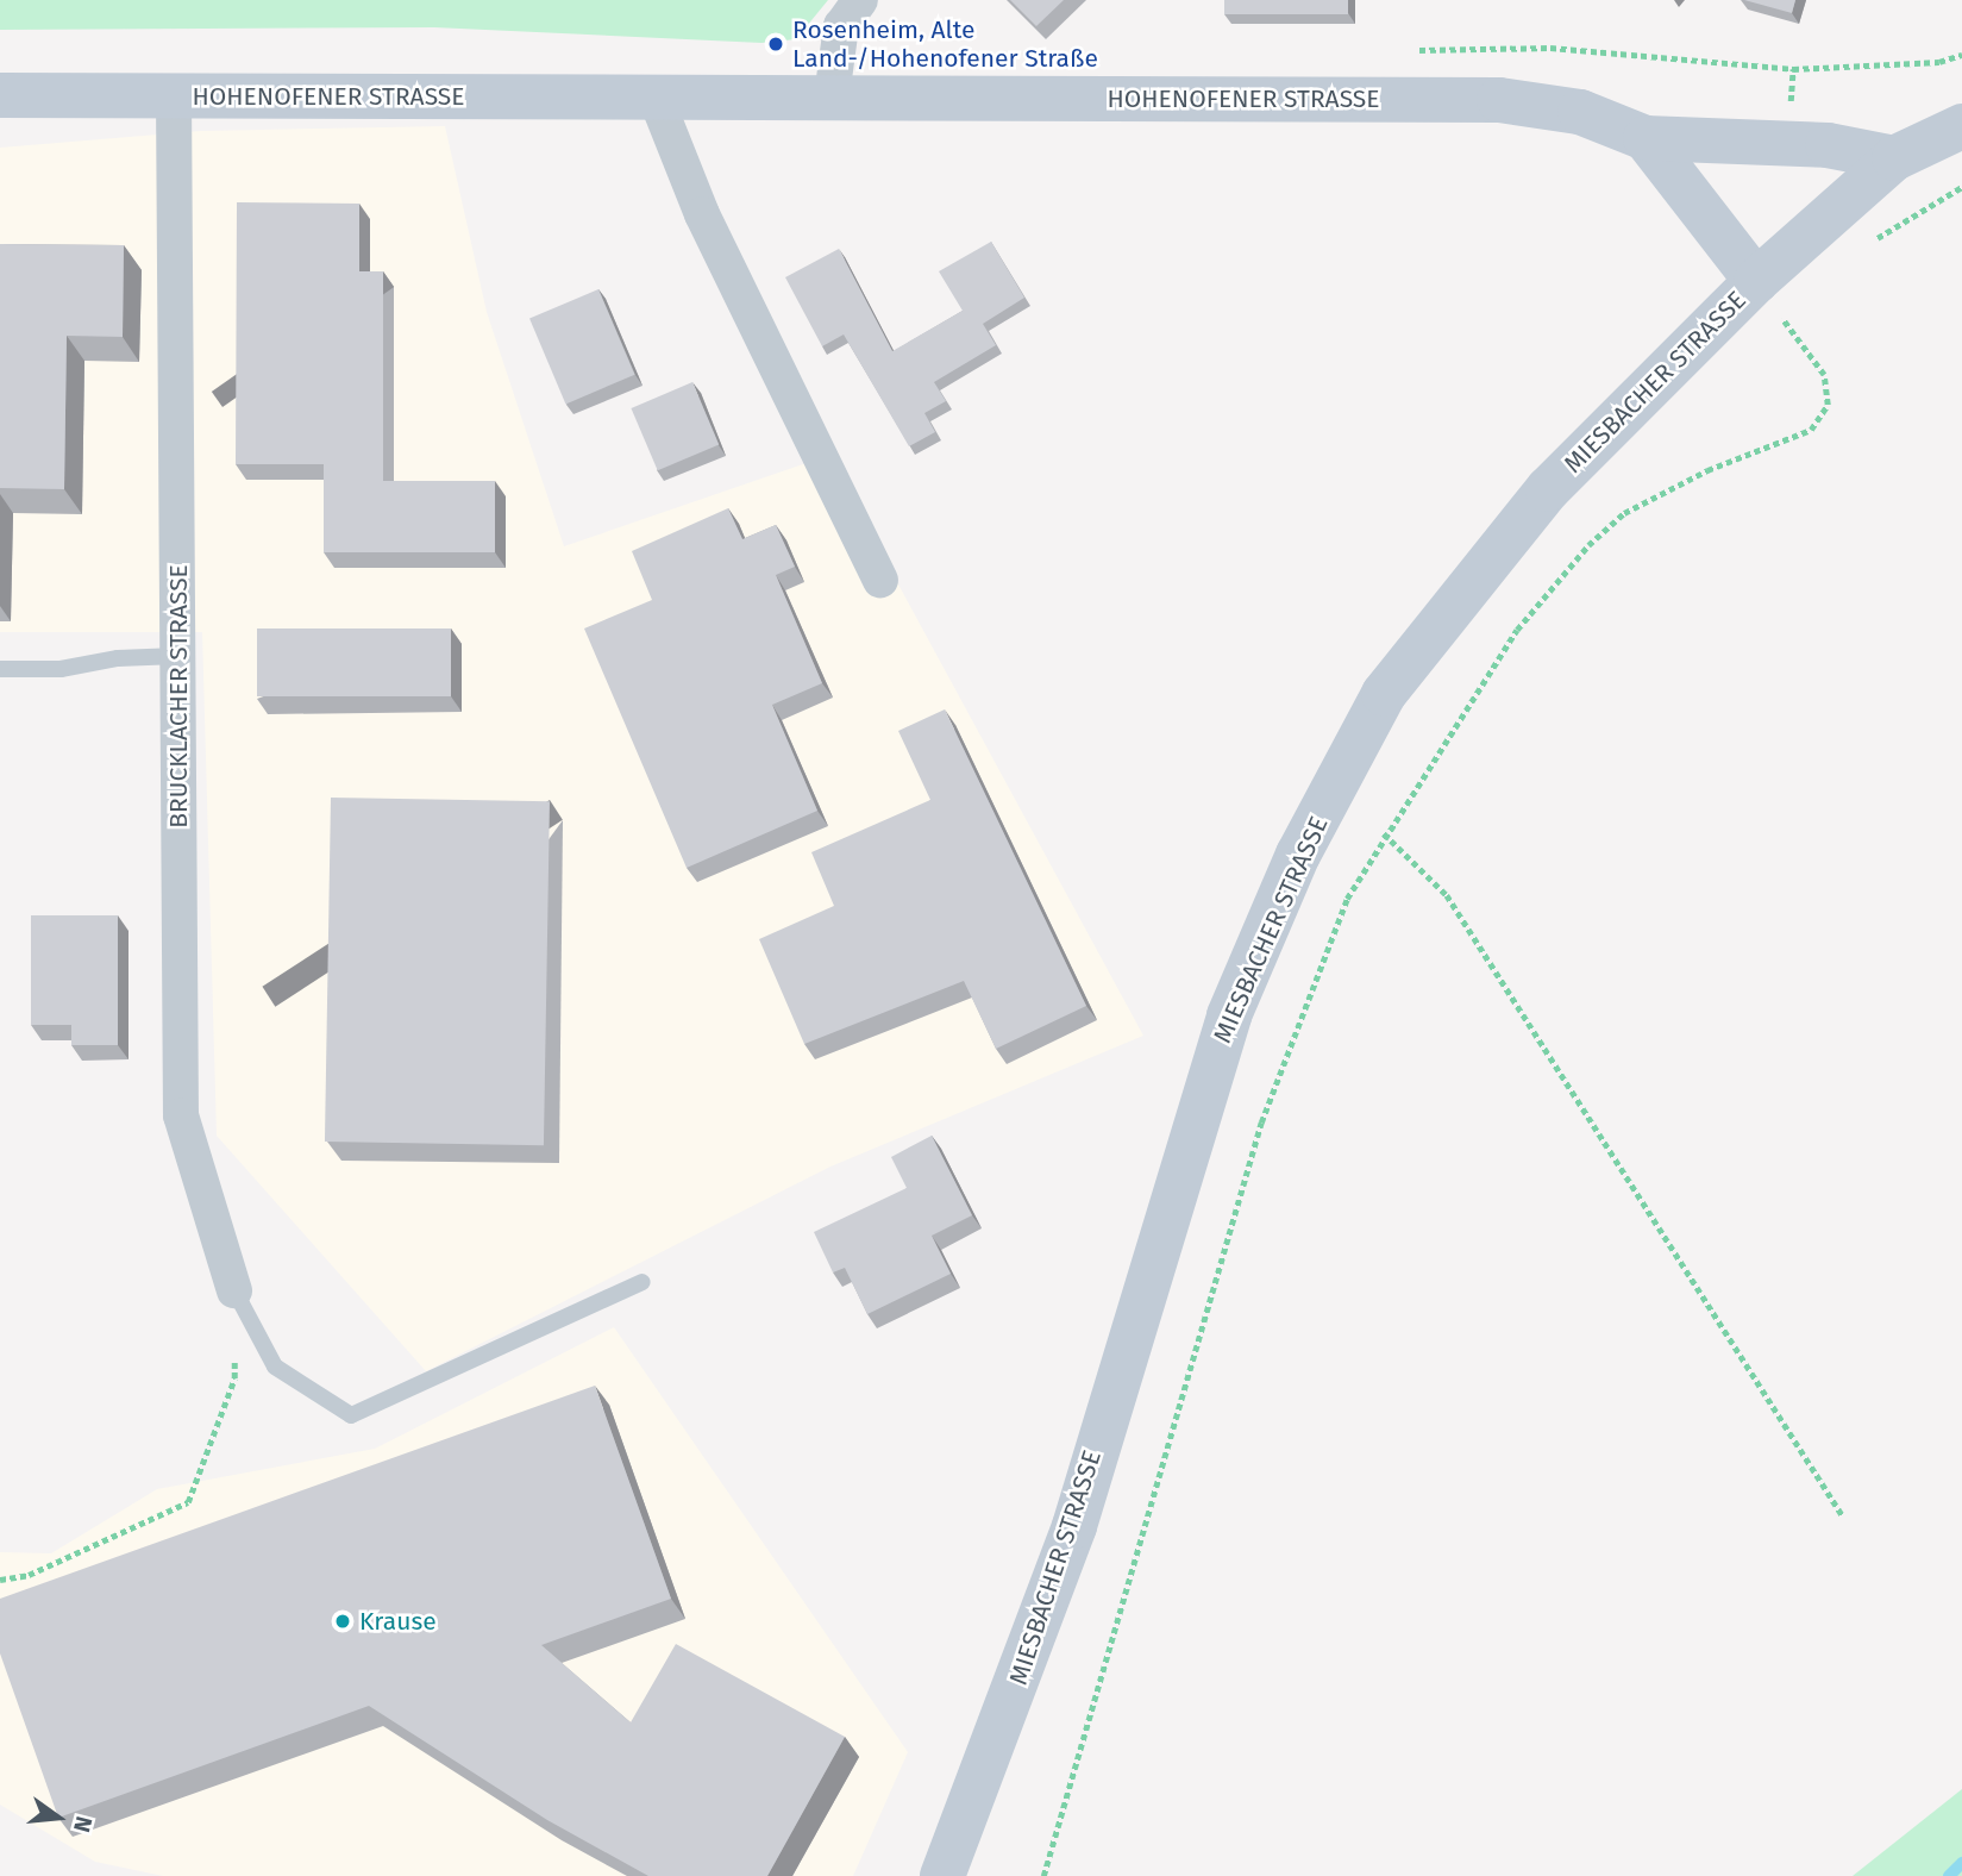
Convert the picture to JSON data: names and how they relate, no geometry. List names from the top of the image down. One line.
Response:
{"streets":{"main road":["HOHENOFENER STRASSE","MIESBACHER STRASSE"],"street":["BRUCKLACHER STRASSE"]},"crossings":[["HOHENOFENER STRASSE","BRUCKLACHER STRASSE"]],"places":["Rosenheim, Alte Land-/Hohenofener Straße","Krause"],"north":"right"}
